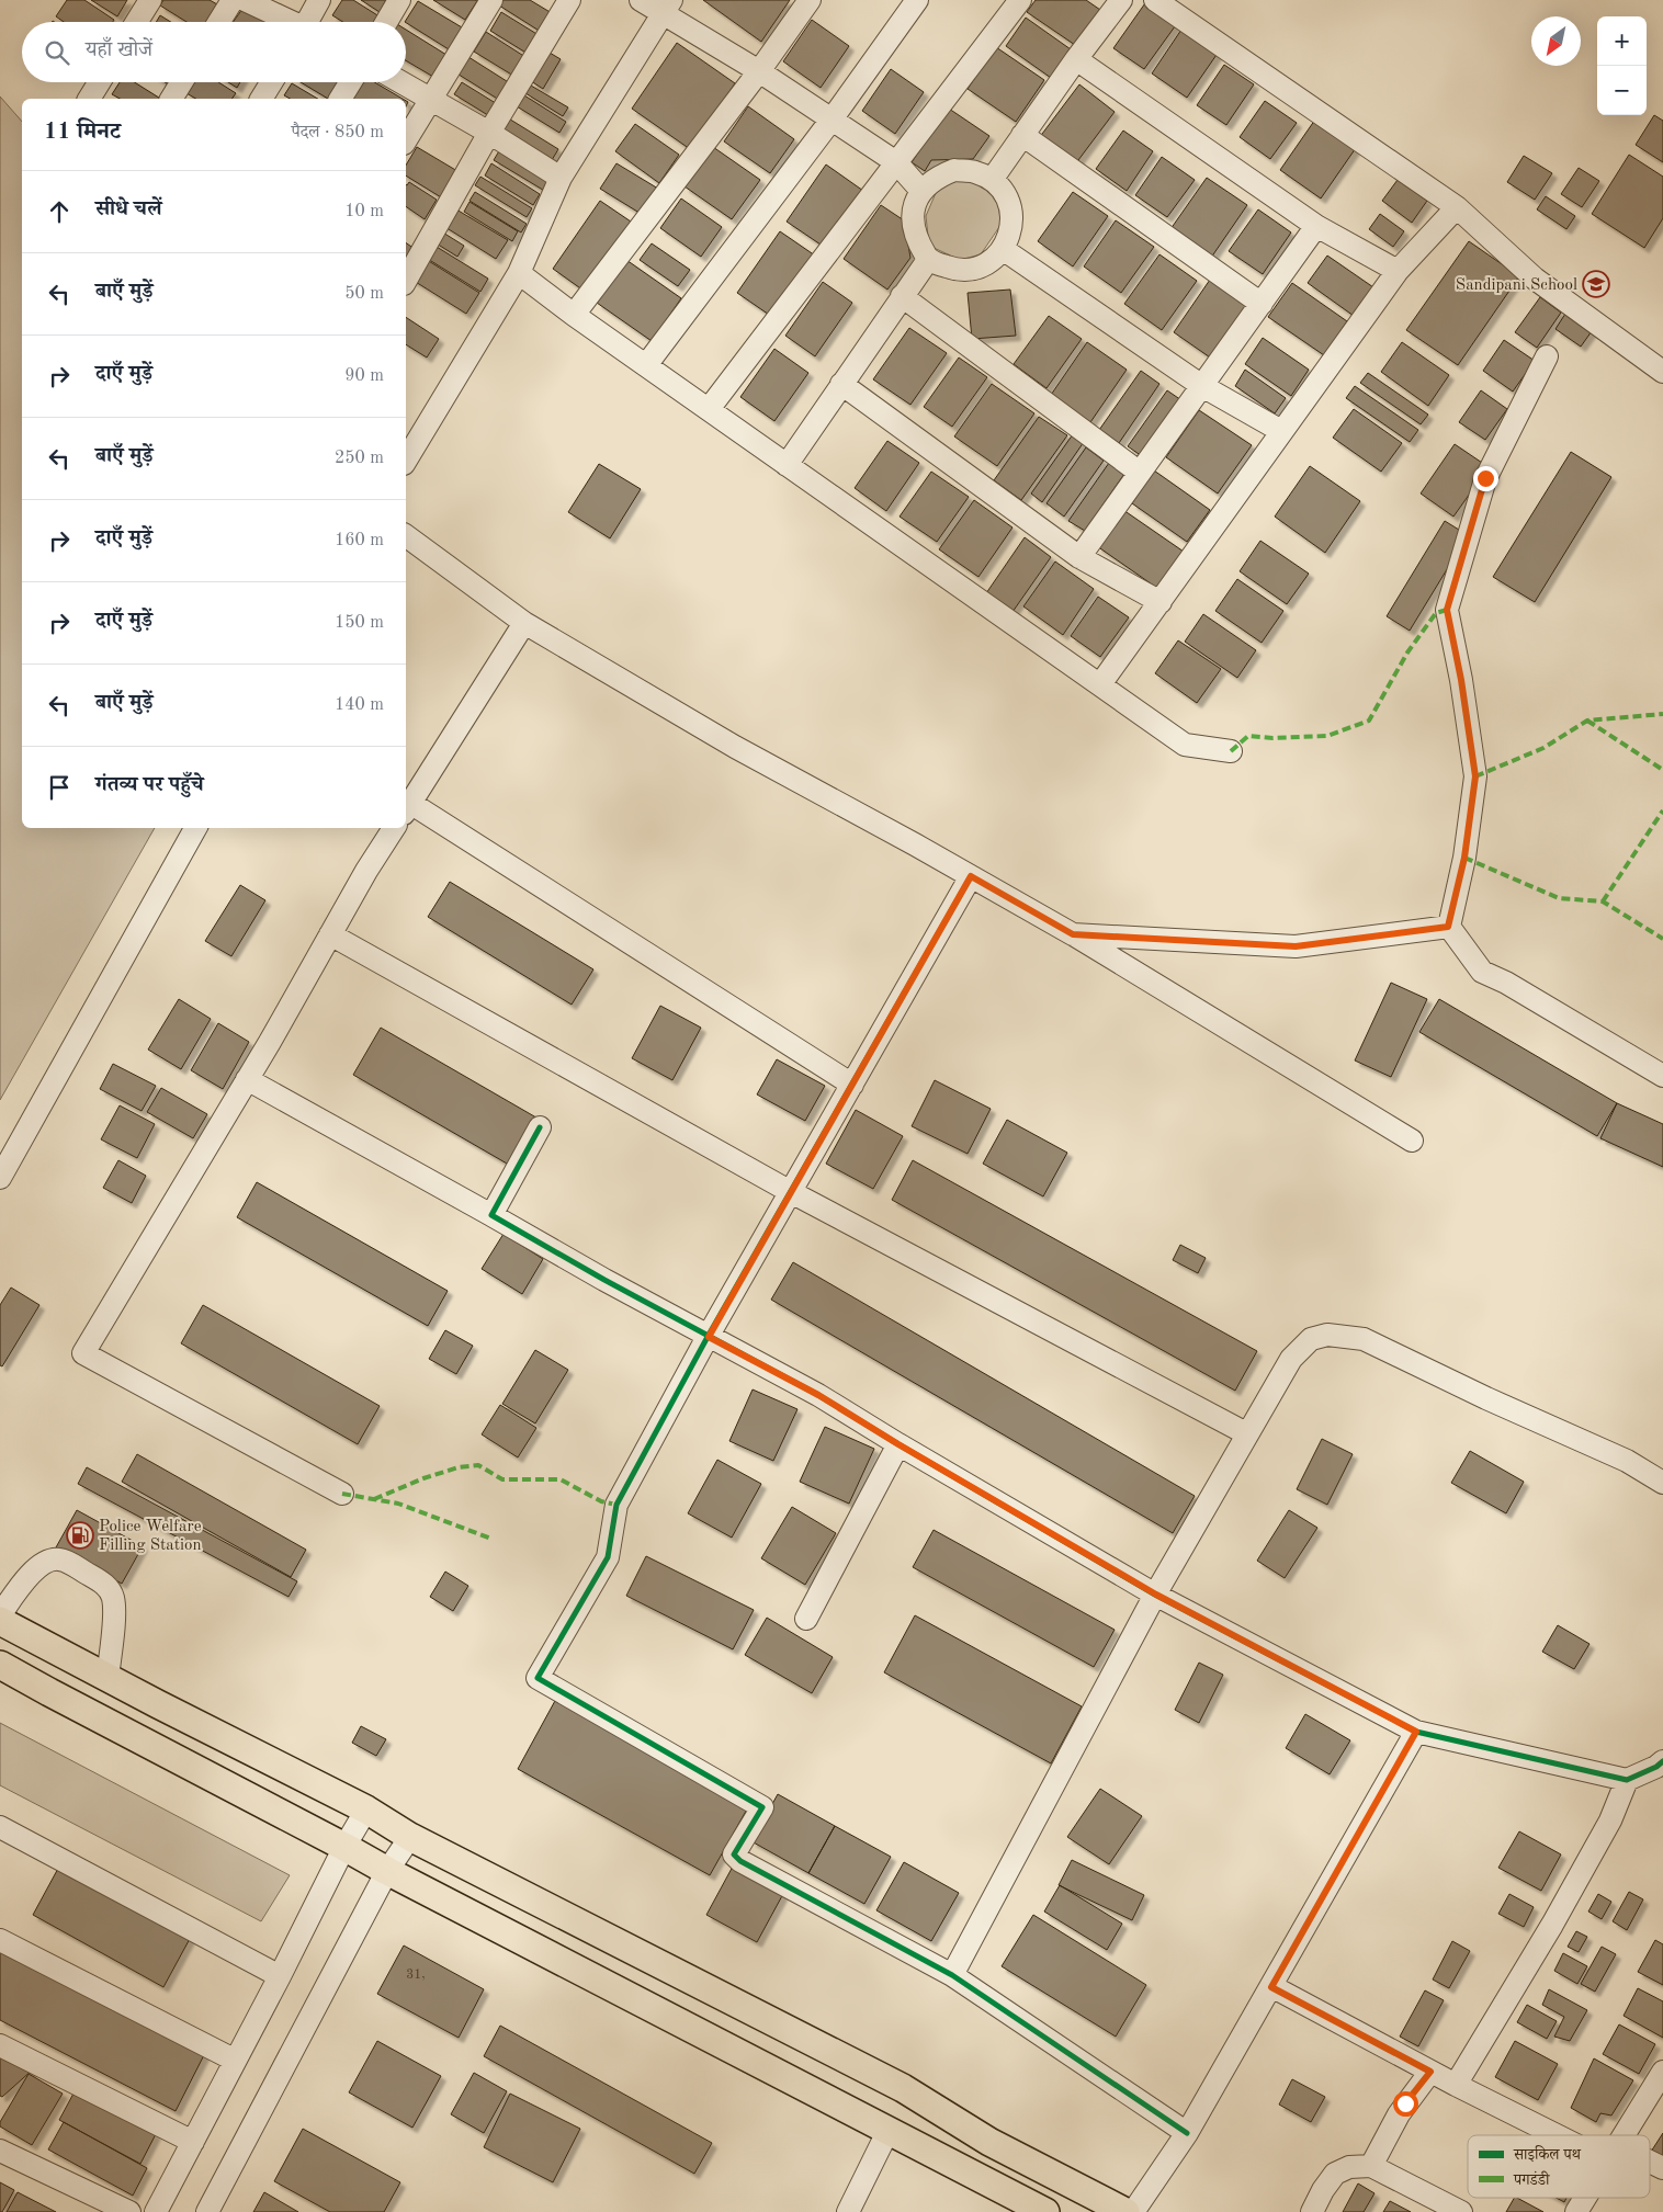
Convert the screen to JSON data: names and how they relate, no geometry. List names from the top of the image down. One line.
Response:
{"places":{"school or university":["Sandipani School"],"fuel station":["Police Welfare Filling Station"]},"house_numbers":["31,"],"legend":["साइकिल पथ","पगडंडी"],"north":"bottom left","page":{"map_buttons":["+","−"],"search":"यहाँ खोजें","heading":["11 मिनट","पैदल · 850 m"],"list":[["सीधे चलें","10 m"],["बाएँ मुड़ें","50 m"],["दाएँ मुड़ें","90 m"],["बाएँ मुड़ें","250 m"],["दाएँ मुड़ें","160 m"],["दाएँ मुड़ें","150 m"],["बाएँ मुड़ें","140 m"],"गंतव्य पर पहुँचे"]}}
